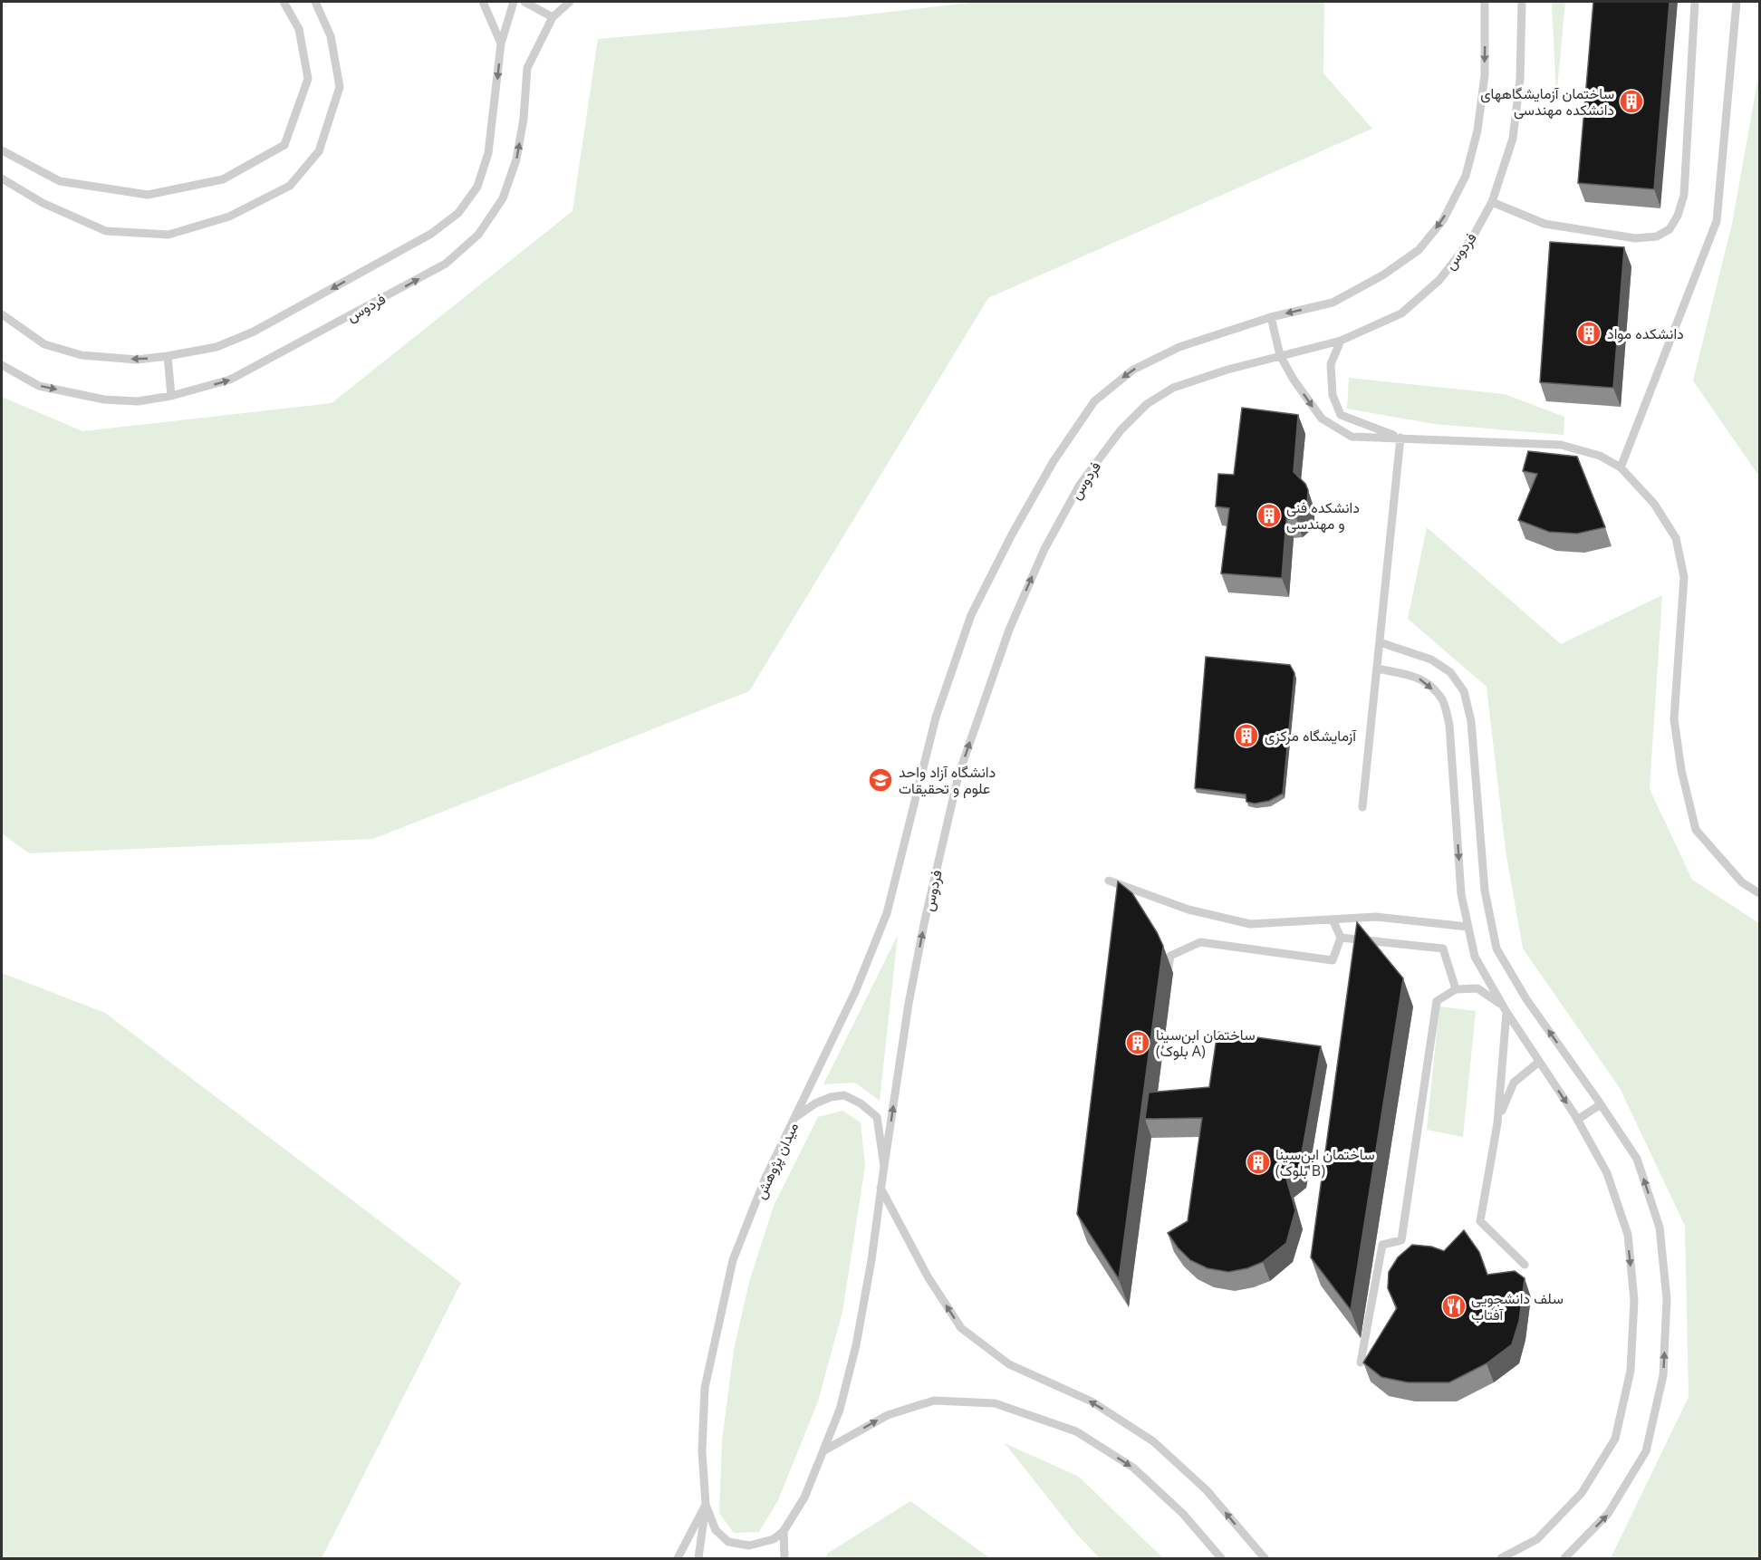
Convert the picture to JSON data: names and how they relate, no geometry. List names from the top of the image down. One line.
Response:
{"streets":{"lane":["فردوس","میدان پژوهش"]},"crossings":[["فردوس","میدان پژوهش"]],"places":{"building":["ساختمان آزمایشگاههای دانشکده مهندسی","دانشکده مواد","دانشکده فنی و مهندسی","آزمایشگاه مرکزی","ساختمان ابن‌سینا (بلوک A)","ساختمان ابن‌سینا (بلوک B)"],"school or university":["دانشگاه آزاد واحد علوم و تحقیقات"],"restaurant":["سلف دانشجویی آفتاب"]}}
